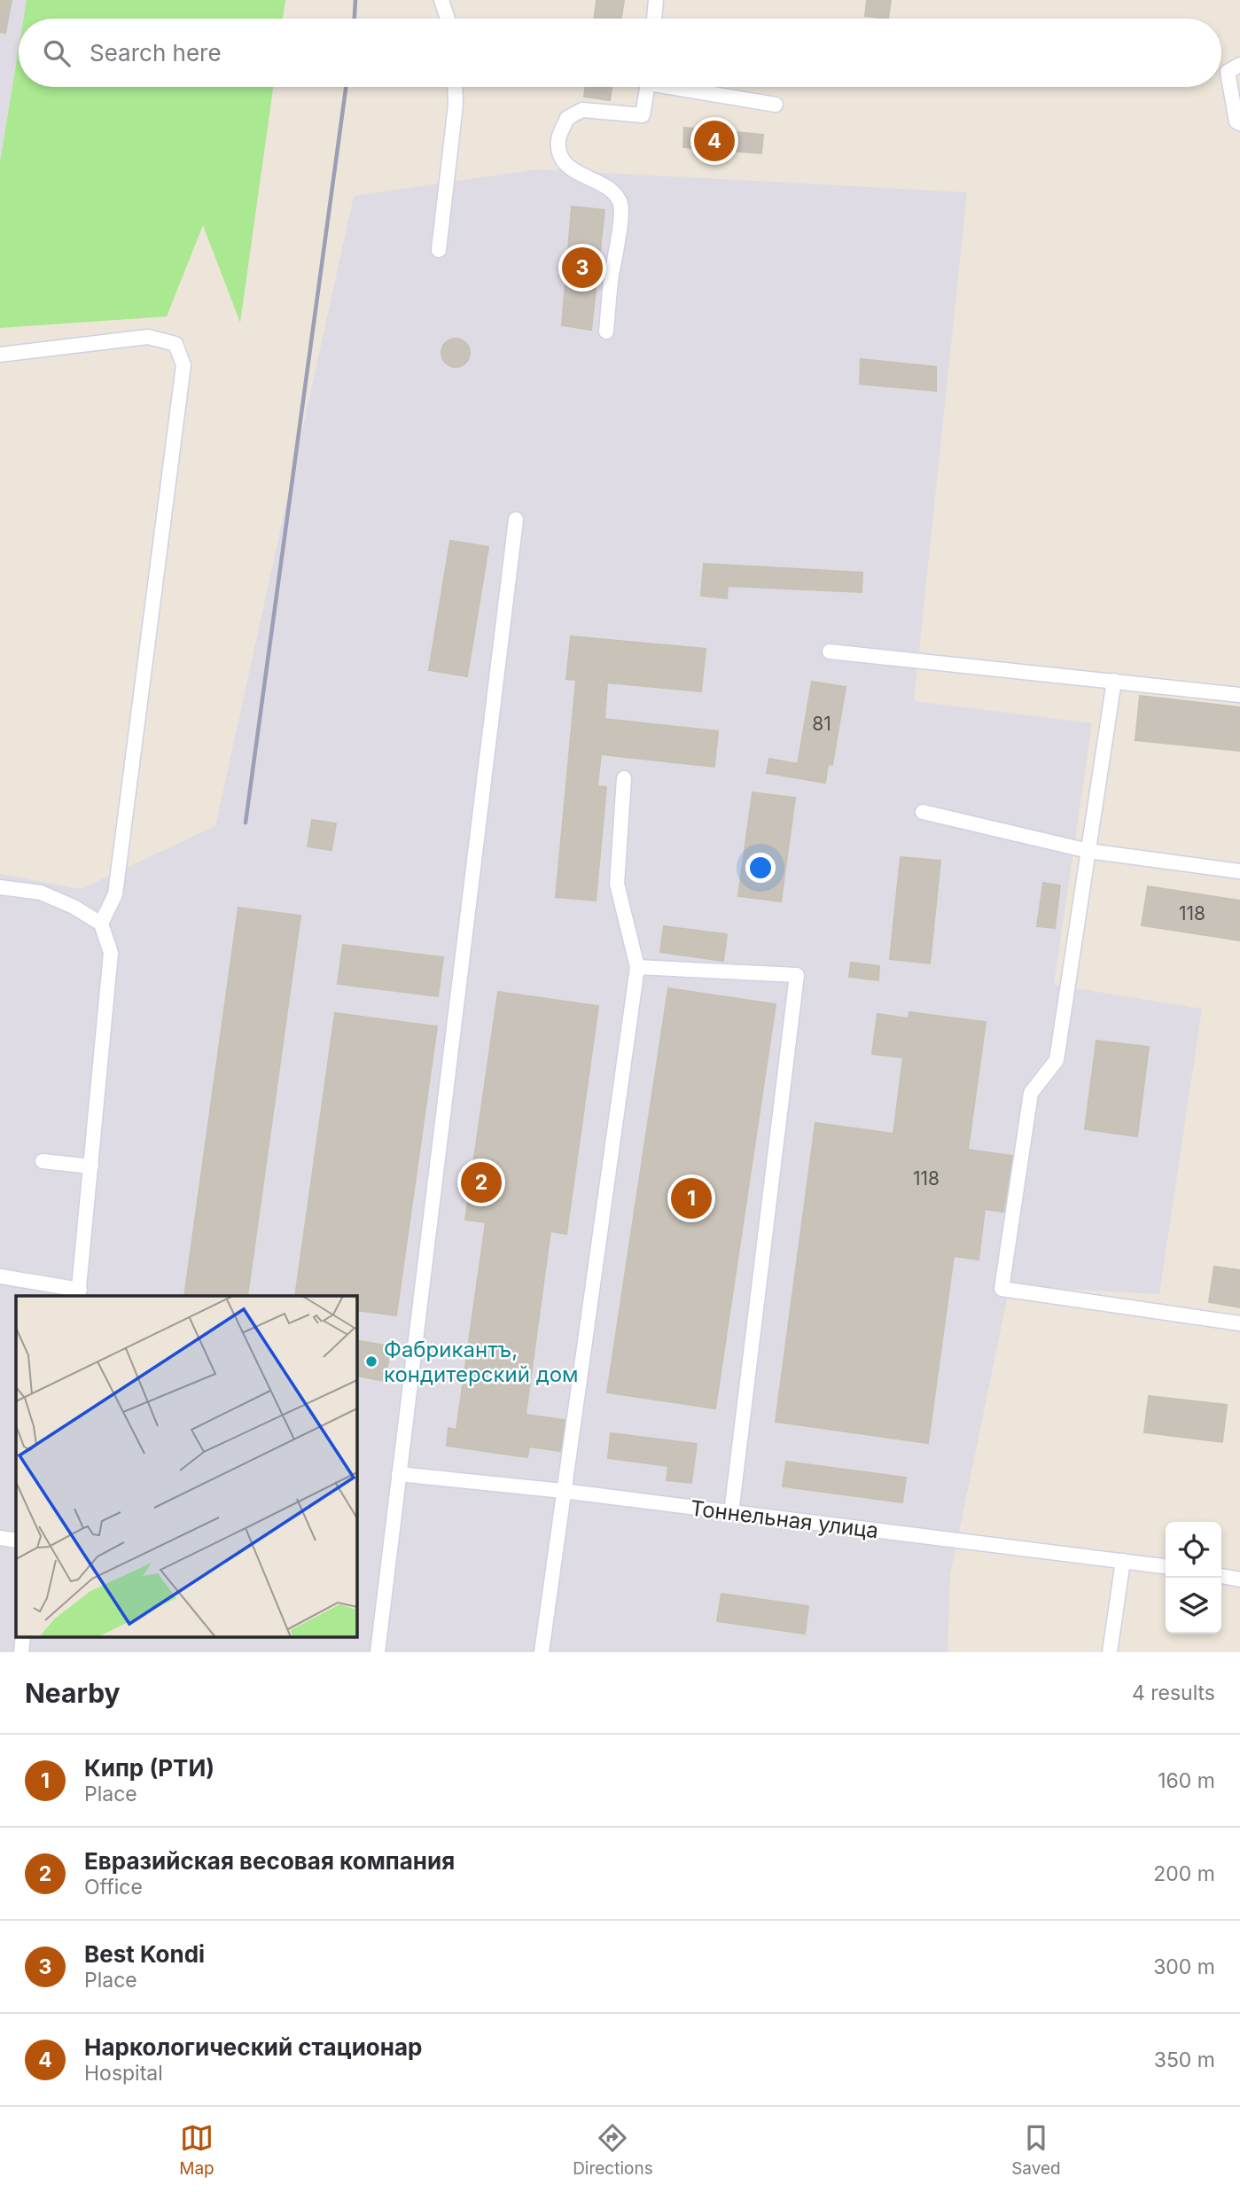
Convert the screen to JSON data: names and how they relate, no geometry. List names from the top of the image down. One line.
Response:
{"streets":{"street":["Тоннельная улица"]},"places":["Фабрикантъ, кондитерский дом"],"house_numbers":["81","118","118"],"page":{"search":"Search here","pins":["4","3","2","1"],"heading":["Nearby","4 results"],"list":[{"mark":"1","name":"Кипр (РТИ)","note":"Place","value":"160 m"},{"mark":"2","name":"Евразийская весовая компания","note":"Office","value":"200 m"},{"mark":"3","name":"Best Kondi","note":"Place","value":"300 m"},{"mark":"4","name":"Наркологический стационар","note":"Hospital","value":"350 m"}],"nav":["Map","Directions","Saved"]}}
